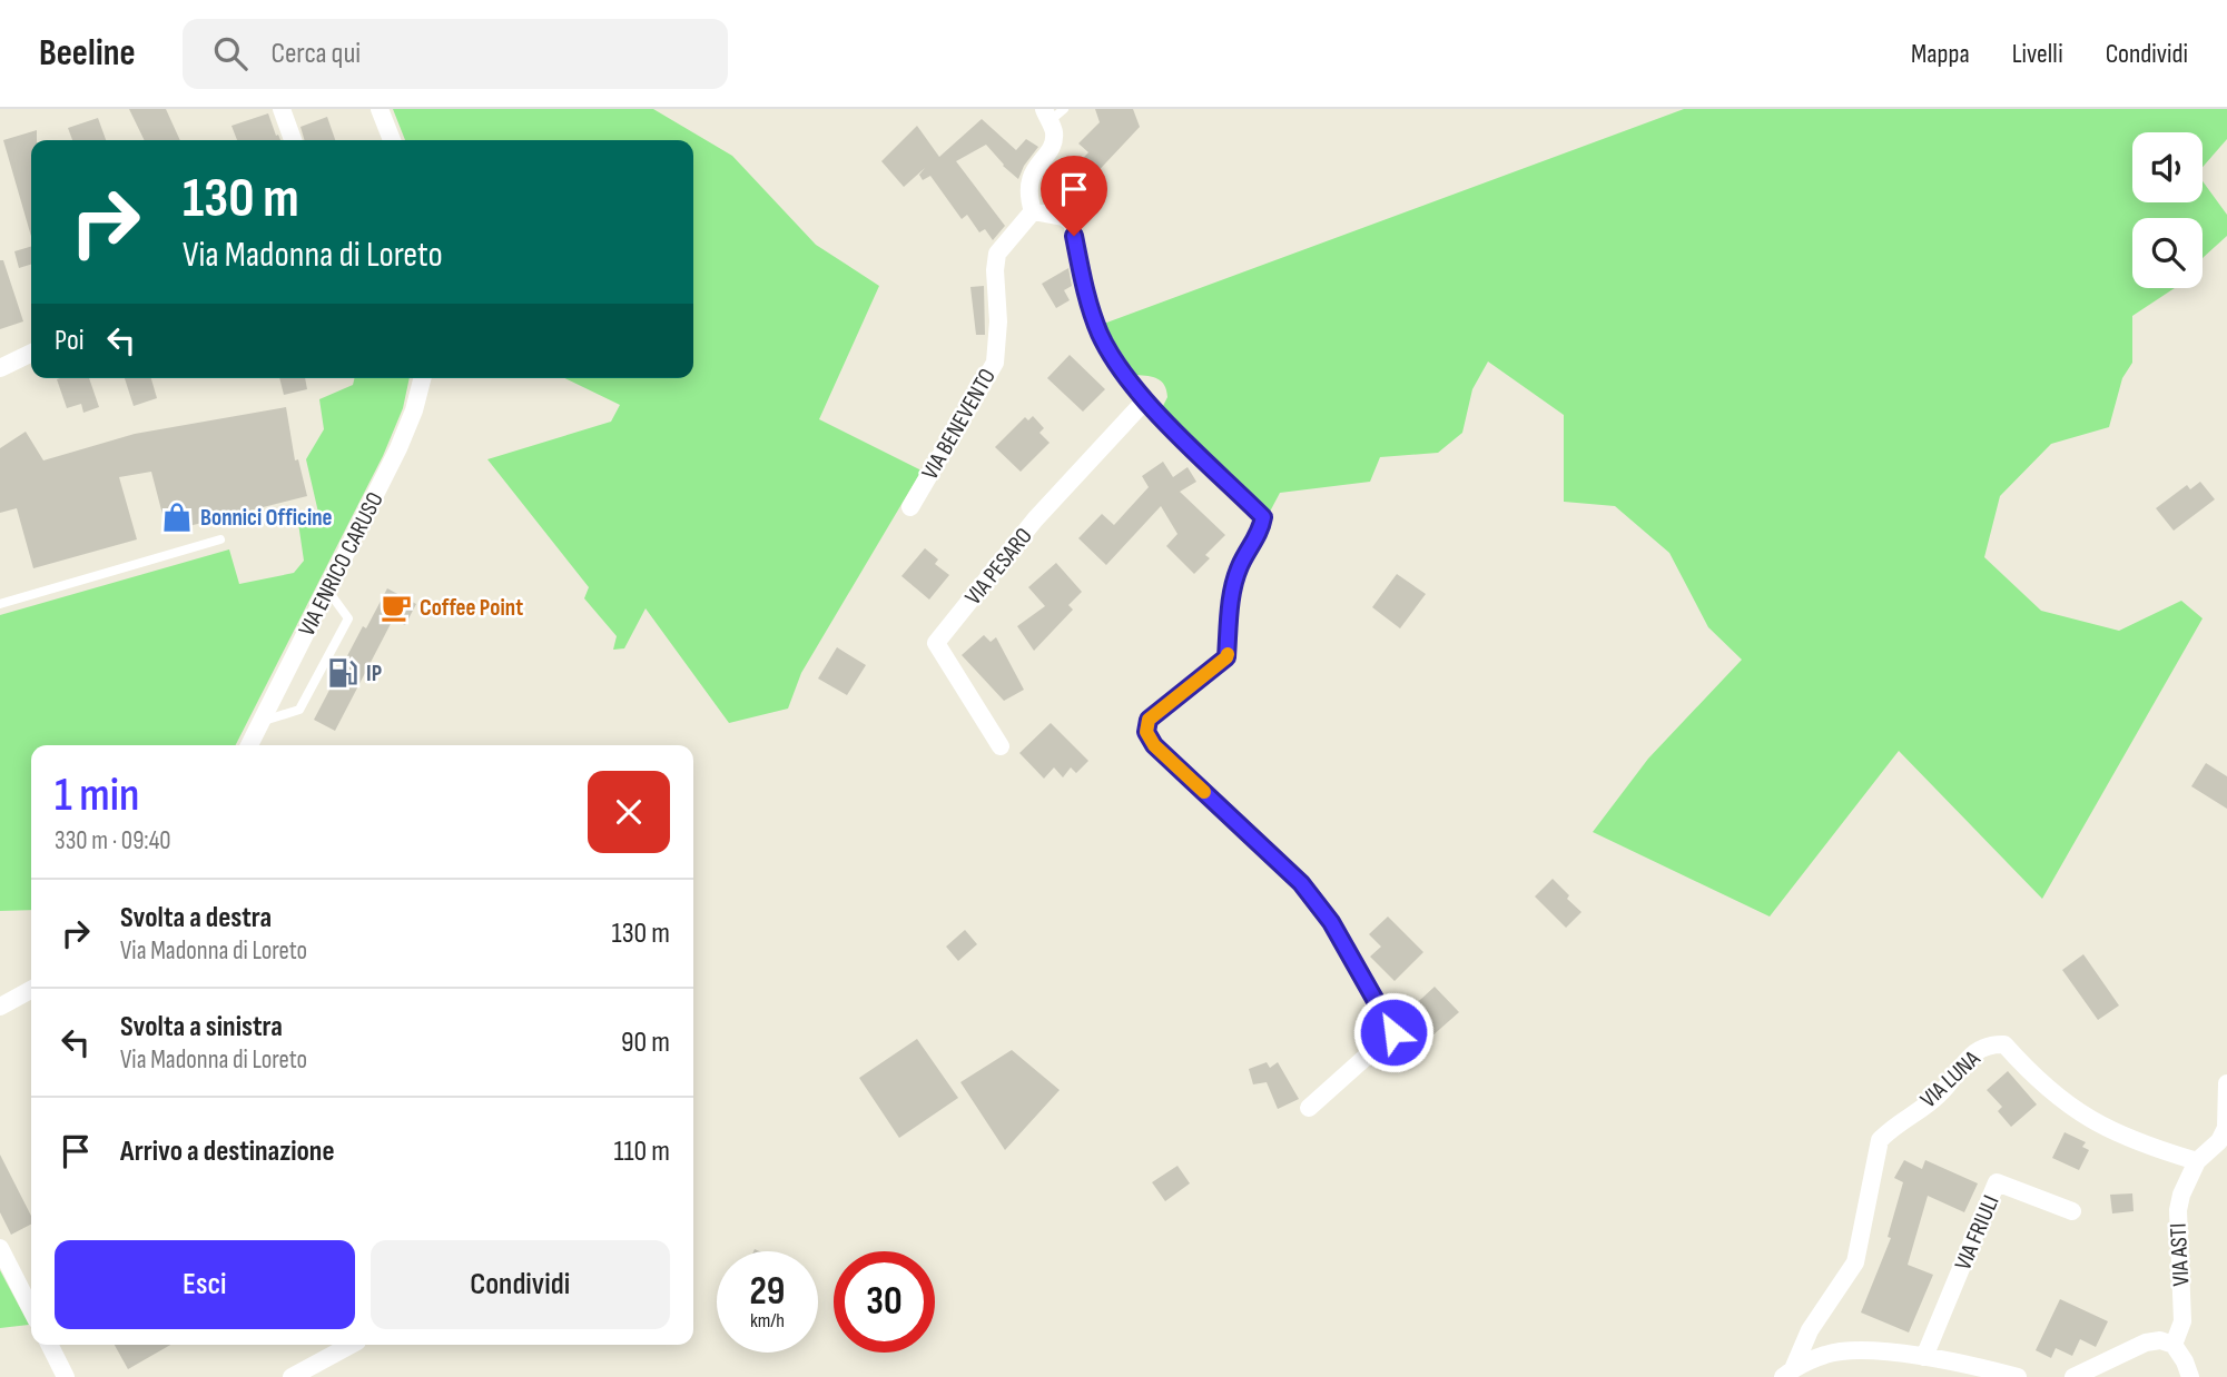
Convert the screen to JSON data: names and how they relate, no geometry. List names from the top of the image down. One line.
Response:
{"streets":{"street":["VIA BENEVENTO","VIA ENRICO CARUSO","VIA PESARO","VIA LUNA","VIA FRIULI","VIA ASTI"]},"crossings":[["VIA LUNA","VIA ASTI"]],"places":{"shop":["Bonnici Officine"],"cafe":["Coffee Point"],"fuel station":["IP"]},"page":{"header":"Beeline","search":"Cerca qui","nav":["Mappa","Livelli","Condividi"],"turn":["130 m","Via Madonna di Loreto"],"then":"Poi","heading":["1 min","330 m · 09:40"],"list":[{"name":"Svolta a destra","note":"Via Madonna di Loreto","value":"130 m"},{"name":"Svolta a sinistra","note":"Via Madonna di Loreto","value":"90 m"},{"name":"Arrivo a destinazione","value":"110 m"}],"buttons":["Esci","Condividi"],"speed":"29 km/h","limit":"30"}}
